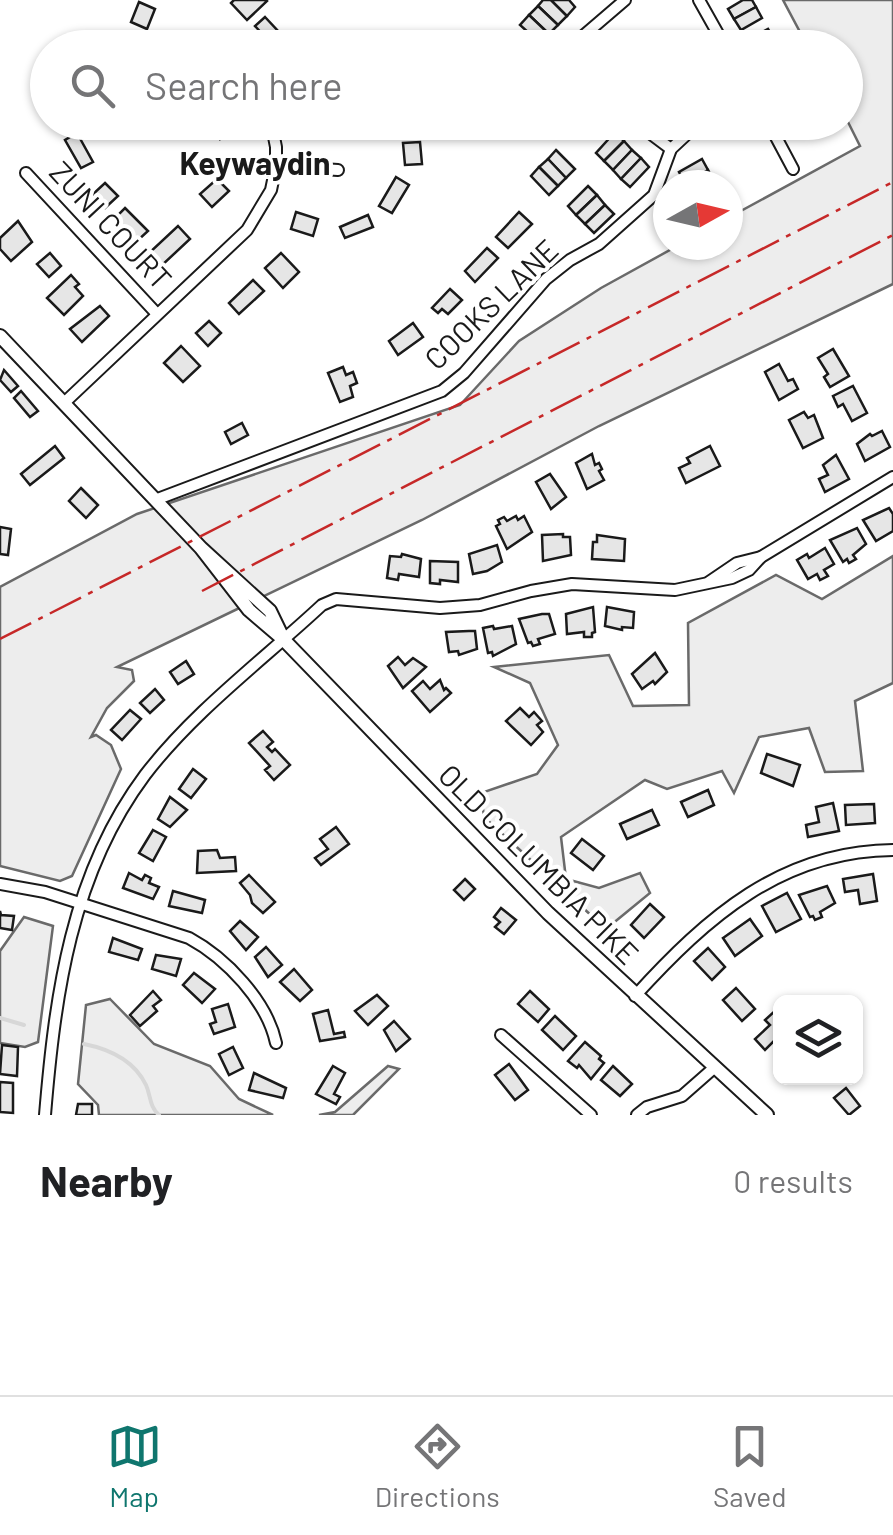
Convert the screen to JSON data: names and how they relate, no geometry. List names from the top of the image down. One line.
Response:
{"streets":{"street":["ZUNI COURT","COOKS LANE","OLD COLUMBIA PIKE"]},"crossings":[["COOKS LANE","OLD COLUMBIA PIKE"]],"districts":["Keywaydin"],"north":"right","page":{"search":"Search here","heading":["Nearby","0 results"],"nav":["Map","Directions","Saved"]}}
